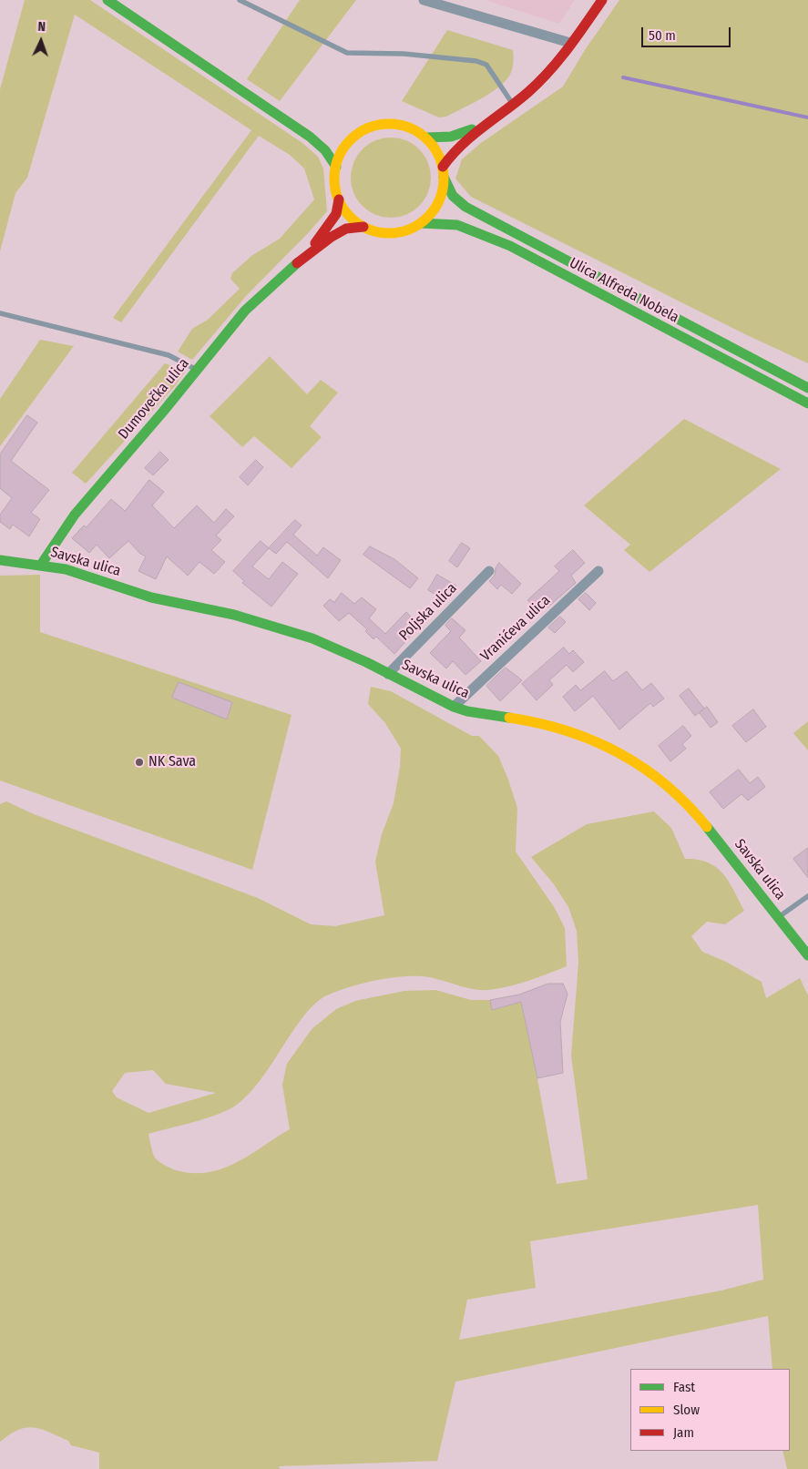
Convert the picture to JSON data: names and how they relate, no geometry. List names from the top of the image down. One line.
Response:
{"streets":{"main road":["Ulica Alfreda Nobela","Dumovečka ulica","Savska ulica"],"street":["Poljska ulica","Vranićeva ulica"]},"crossings":[["Ulica Alfreda Nobela","Dumovečka ulica"],["Dumovečka ulica","Savska ulica"],["Savska ulica","Poljska ulica"],["Savska ulica","Vranićeva ulica"]],"places":["NK Sava"],"legend":["Fast","Slow","Jam"],"scale_bar":"50 m","north":"top"}
